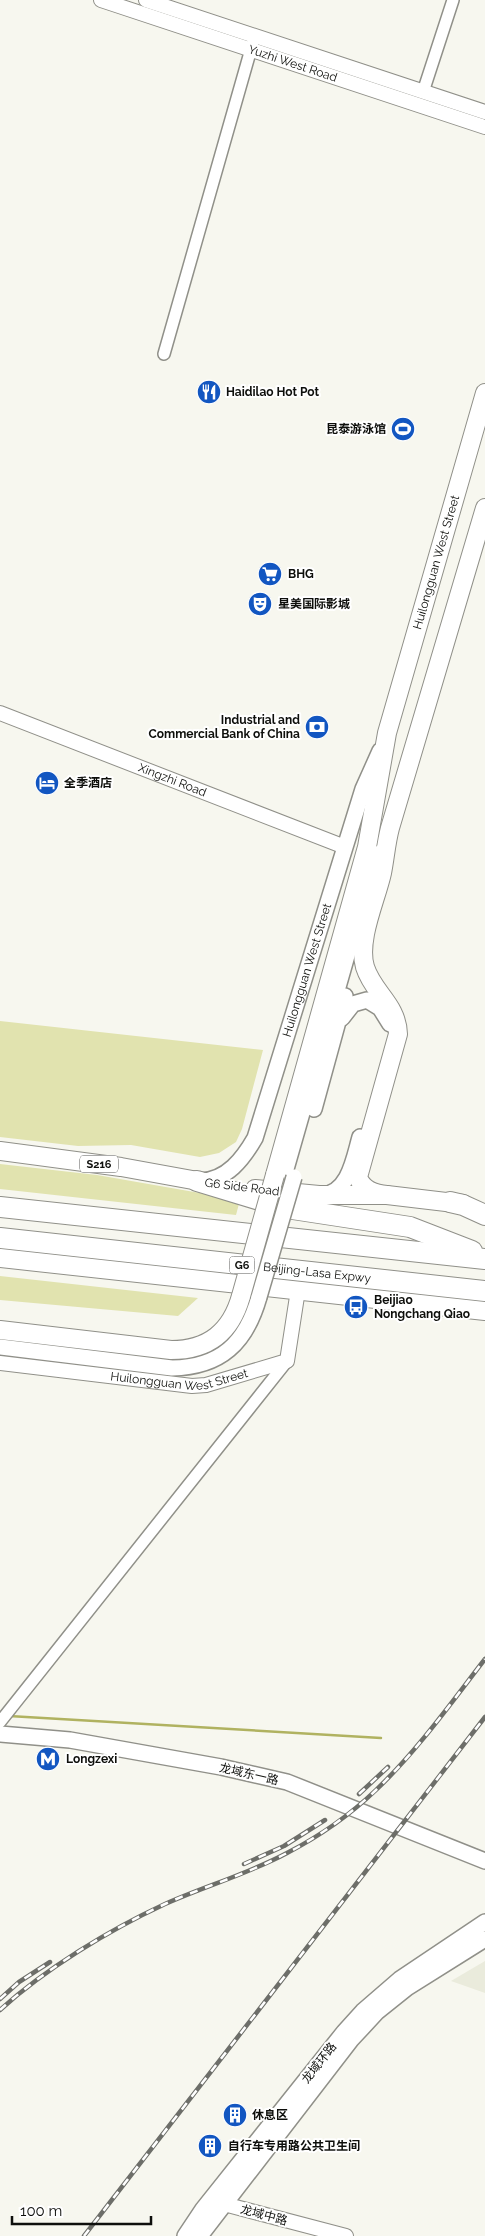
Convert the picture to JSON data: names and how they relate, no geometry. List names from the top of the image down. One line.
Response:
{"streets":{"highway":["G6","Beijing-Lasa Expwy"],"main road":["Huilongguan West Street","S216","G6 Side Road","龙域东一路","龙域环路"],"street":["Yuzhi West Road","Xingzhi Road","龙域中路"]},"crossings":[["Huilongguan West Street","Xingzhi Road"],["Huilongguan West Street","G6 Side Road"],["龙域环路","龙域中路"]],"places":{"restaurant":["Haidilao Hot Pot"],"sports":["昆泰游泳馆"],"supermarket":["BHG"],"theatre":["星美国际影城"],"bank":["Industrial and Commercial Bank of China"],"hotel":["全季酒店"],"bus stop":["Beijiao Nongchang Qiao"],"metro station":["Longzexi"],"building":["休息区","自行车专用路公共卫生间"]},"scale_bar":"100 m"}
